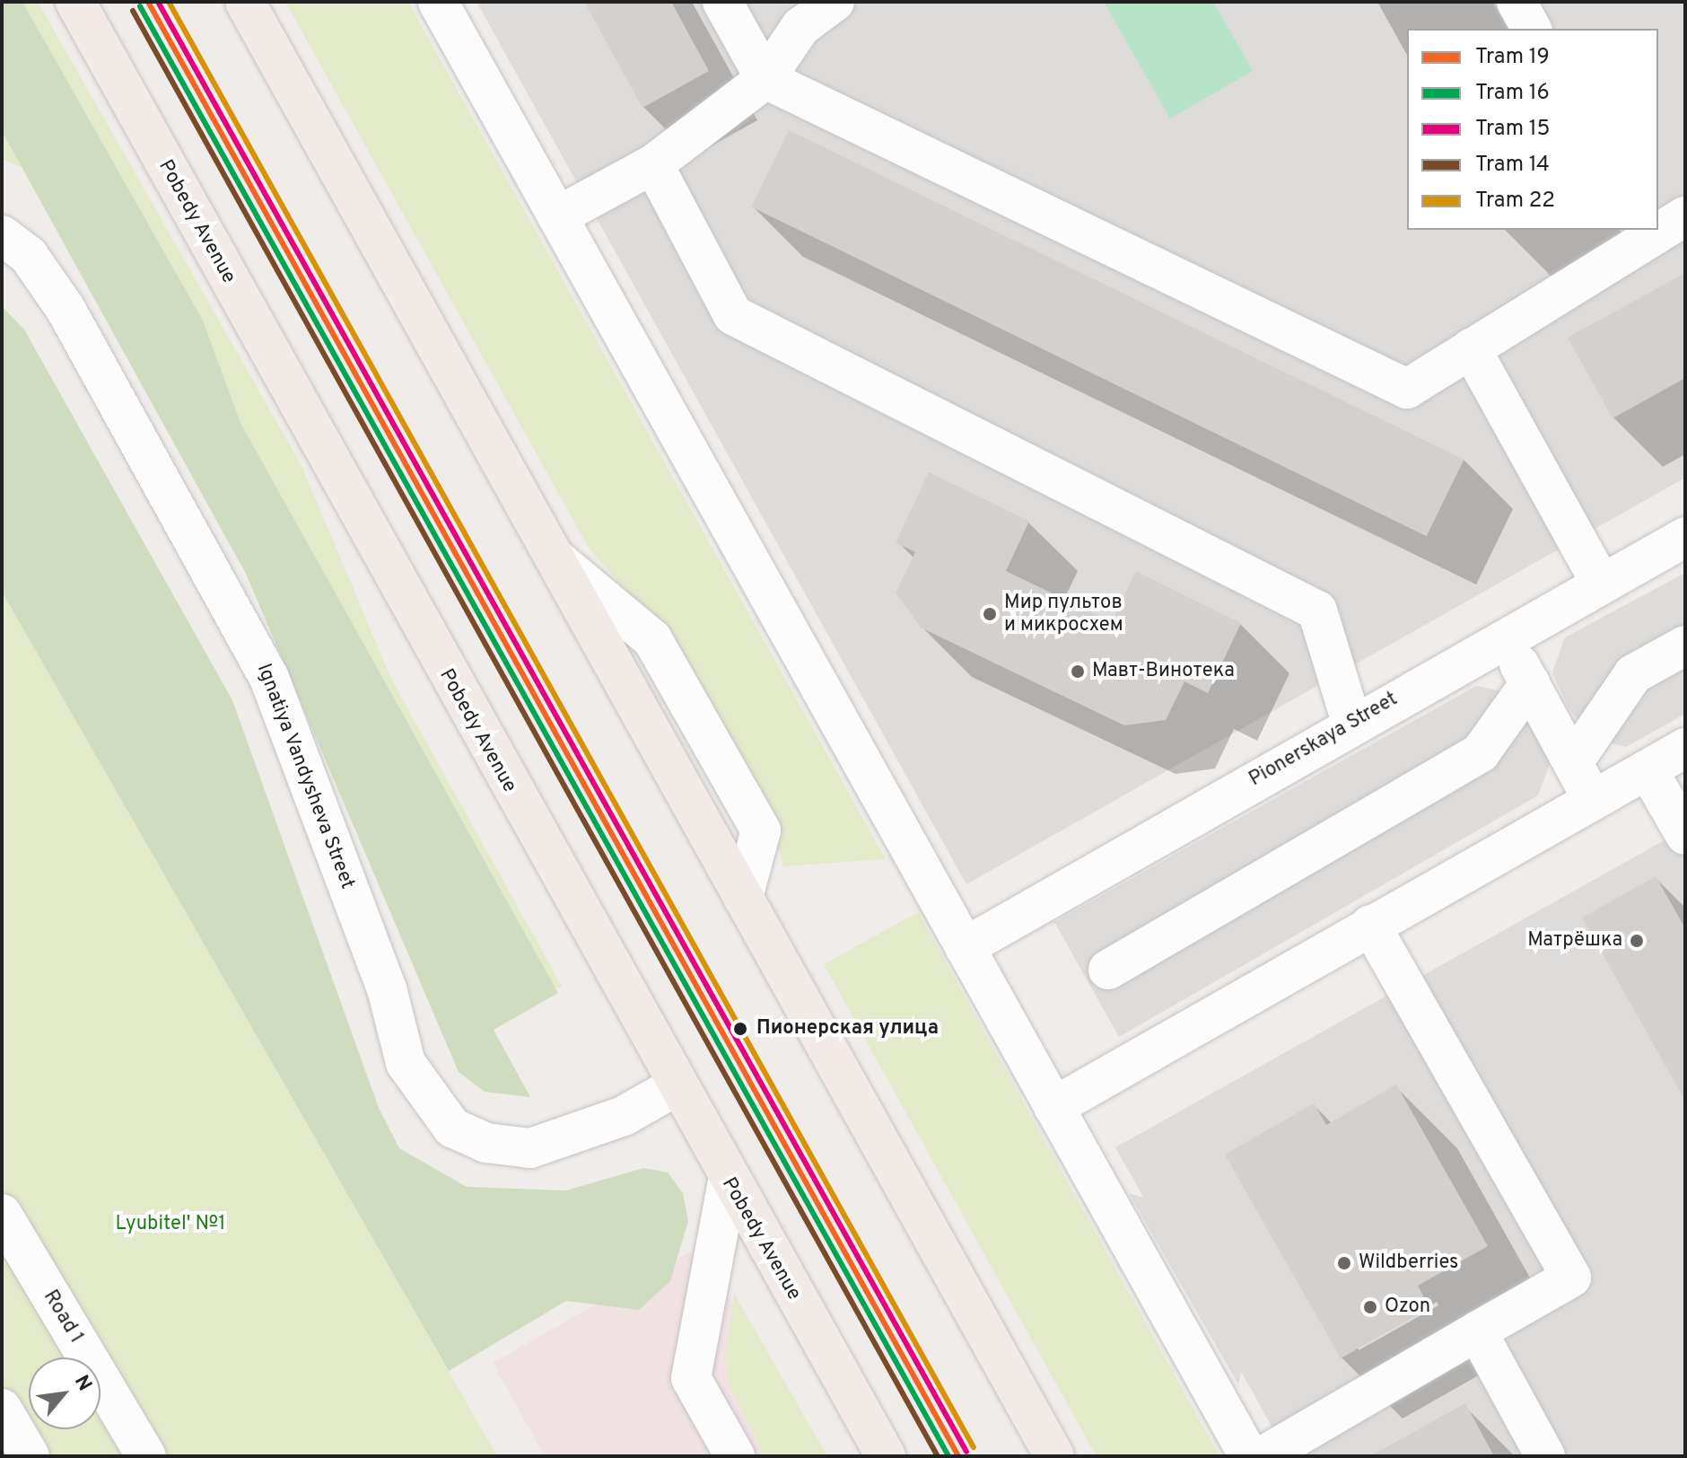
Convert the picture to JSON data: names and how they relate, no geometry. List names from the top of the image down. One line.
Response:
{"streets":{"main road":["Pobedy Avenue"],"street":["Pionerskaya Street","Ignatiya Vandysheva Street","Road 1"]},"crossings":[["Pobedy Avenue","Ignatiya Vandysheva Street"]],"parks":["Lyubitel' №1"],"places":["Мир пультов и микросхем","Мавт-Винотека","Матрёшка","Пионерская улица","Wildberries","Ozon"],"lines":["tram line 19","tram line 15","tram line 22","tram line 16","tram line 14"],"legend":["Tram 19","Tram 16","Tram 15","Tram 14","Tram 22"],"north":"top right"}
